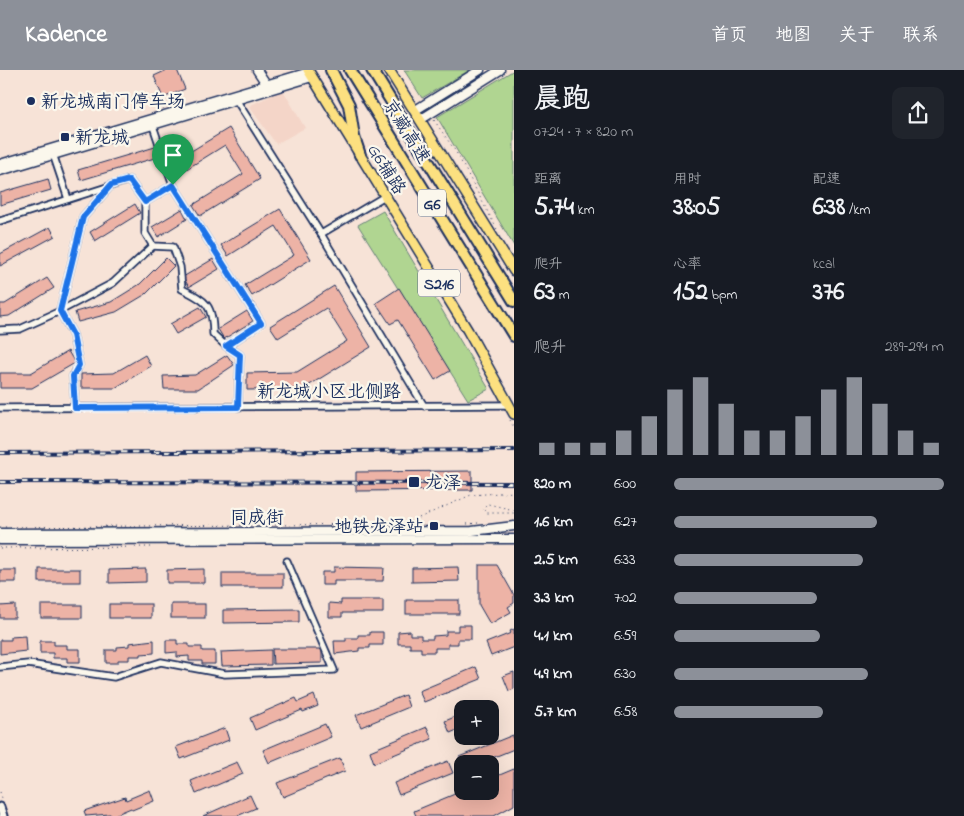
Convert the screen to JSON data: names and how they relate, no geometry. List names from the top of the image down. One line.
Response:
{"streets":{"highway":["京藏高速","G6"],"main road":["G6辅路","S216","同成街"],"street":["新龙城小区北侧路"]},"crossings":[["G6辅路","新龙城小区北侧路"]],"places":{"other":["新龙城南门停车场"],"transit":["新龙城","龙泽","地铁龙泽站"]},"page":{"header":"Kadence","nav":["首页","地图","关于","联系"],"heading":["晨跑","07:24 · 7 × 820 m"],"stats":[["距离","5.74 km"],["用时","38:05"],["配速","6:38 /km"],["爬升","63 m"],["心率","152 bpm"],["kcal","376"]],"chart":["爬升","289–294 m"],"list":[{"name":"820 m","note":"6:00"},{"name":"1.6 km","note":"6:27"},{"name":"2.5 km","note":"6:33"},{"name":"3.3 km","note":"7:02"},{"name":"4.1 km","note":"6:59"},{"name":"4.9 km","note":"6:30"},{"name":"5.7 km","note":"6:58"}],"map_buttons":["+","−"]}}
